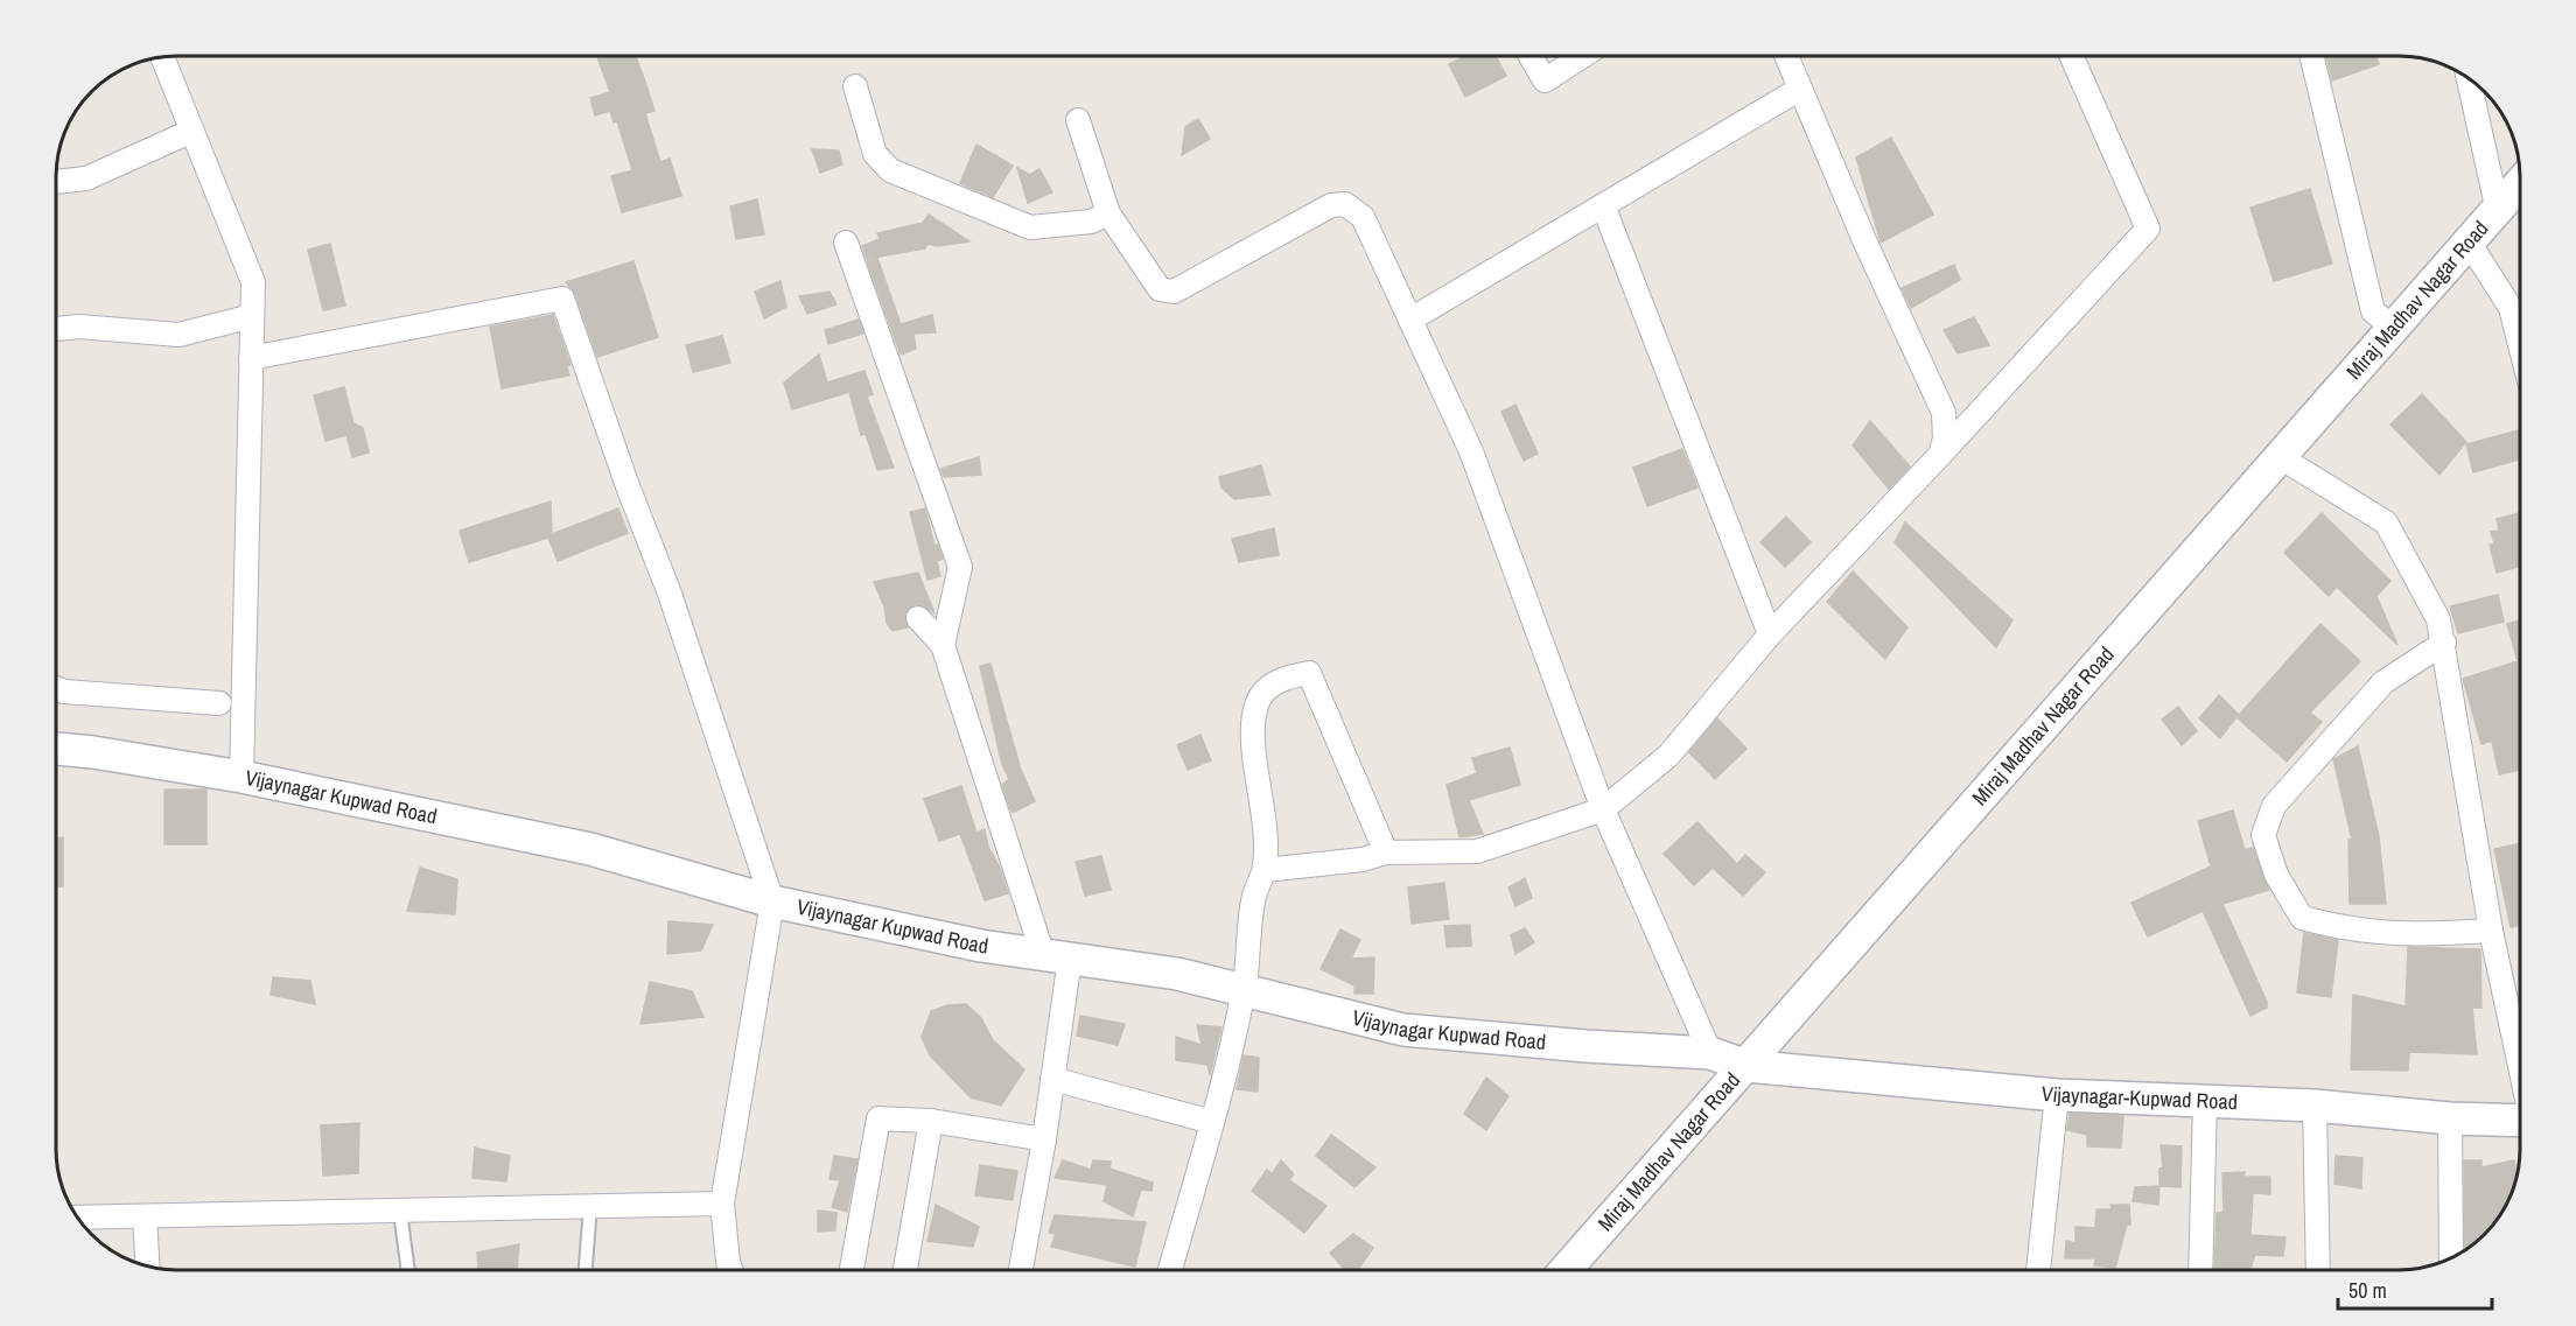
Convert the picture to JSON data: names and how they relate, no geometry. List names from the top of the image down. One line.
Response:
{"streets":{"street":["Miraj Madhav Nagar Road","Vijaynagar Kupwad Road","Vijaynagar-Kupwad Road"]},"crossings":[["Miraj Madhav Nagar Road","Vijaynagar Kupwad Road"],["Miraj Madhav Nagar Road","Vijaynagar-Kupwad Road"],["Vijaynagar Kupwad Road","Vijaynagar-Kupwad Road"]],"scale_bar":"50 m"}
